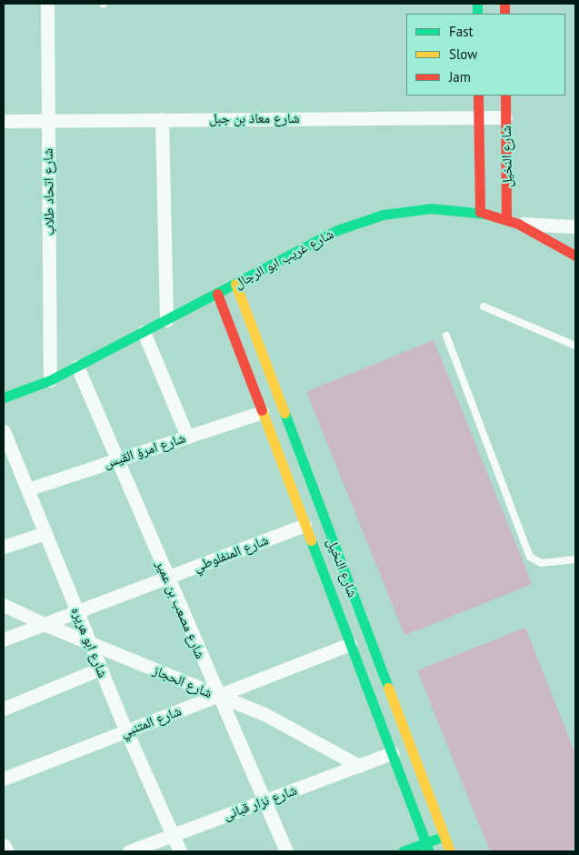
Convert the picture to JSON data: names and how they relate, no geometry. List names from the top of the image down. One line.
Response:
{"streets":{"main road":["شارع النخيل","شارع غريب ابو الرجال"],"street":["شارع معاذ بن جبل","شارع اتحاد طلاب","شارع امرؤ القيس","شارع المنفلوطي","شارع مصعب بن عمير","شارع ابو هريره","شارع الحجاز","شارع المتنبي","شارع نزار قبانى"]},"crossings":[["شارع معاذ بن جبل","شارع النخيل"],["شارع معاذ بن جبل","شارع اتحاد طلاب"],["شارع النخيل","شارع غريب ابو الرجال"],["شارع النخيل","شارع امرؤ القيس"],["شارع النخيل","شارع المنفلوطي"],["شارع النخيل","شارع المتنبي"],["شارع النخيل","شارع نزار قبانى"],["شارع اتحاد طلاب","شارع غريب ابو الرجال"],["شارع غريب ابو الرجال","شارع مصعب بن عمير"],["شارع امرؤ القيس","شارع مصعب بن عمير"],["شارع امرؤ القيس","شارع ابو هريره"],["شارع المنفلوطي","شارع مصعب بن عمير"],["شارع المنفلوطي","شارع ابو هريره"],["شارع المنفلوطي","شارع الحجاز"],["شارع مصعب بن عمير","شارع الحجاز"],["شارع مصعب بن عمير","شارع المتنبي"],["شارع مصعب بن عمير","شارع نزار قبانى"],["شارع ابو هريره","شارع الحجاز"],["شارع ابو هريره","شارع المتنبي"],["شارع ابو هريره","شارع نزار قبانى"],["شارع الحجاز","شارع المتنبي"],["شارع الحجاز","شارع نزار قبانى"]],"legend":["Fast","Slow","Jam"]}
